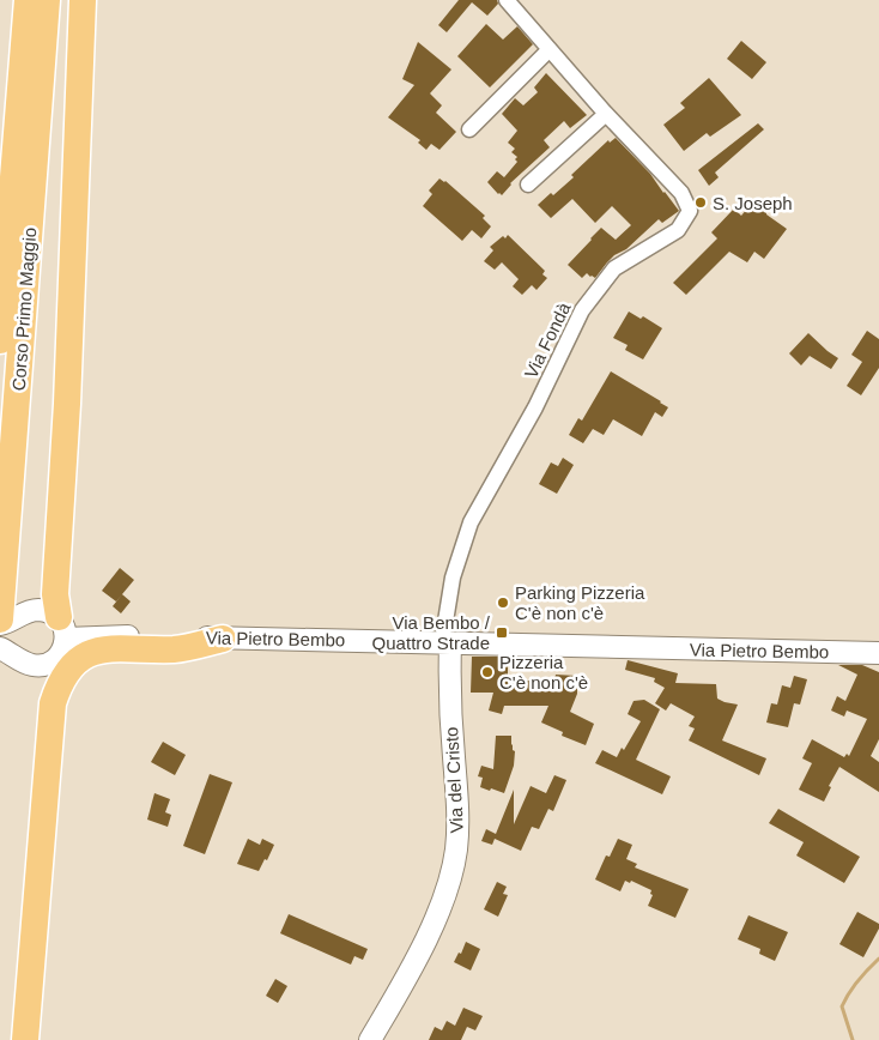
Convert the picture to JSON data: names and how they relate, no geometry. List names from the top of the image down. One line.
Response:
{"streets":{"highway":["Corso Primo Maggio"],"main road":["Via Pietro Bembo","Via del Cristo"],"street":["Via Fondà"]},"crossings":[["Via Fondà","Via Pietro Bembo"],["Via Fondà","Via del Cristo"],["Via Pietro Bembo","Via del Cristo"]],"places":{"other":["S. Joseph","Parking Pizzeria C'è non c'è","Pizzeria C'è non c'è"],"transit":["Via Bembo / Quattro Strade"]}}
